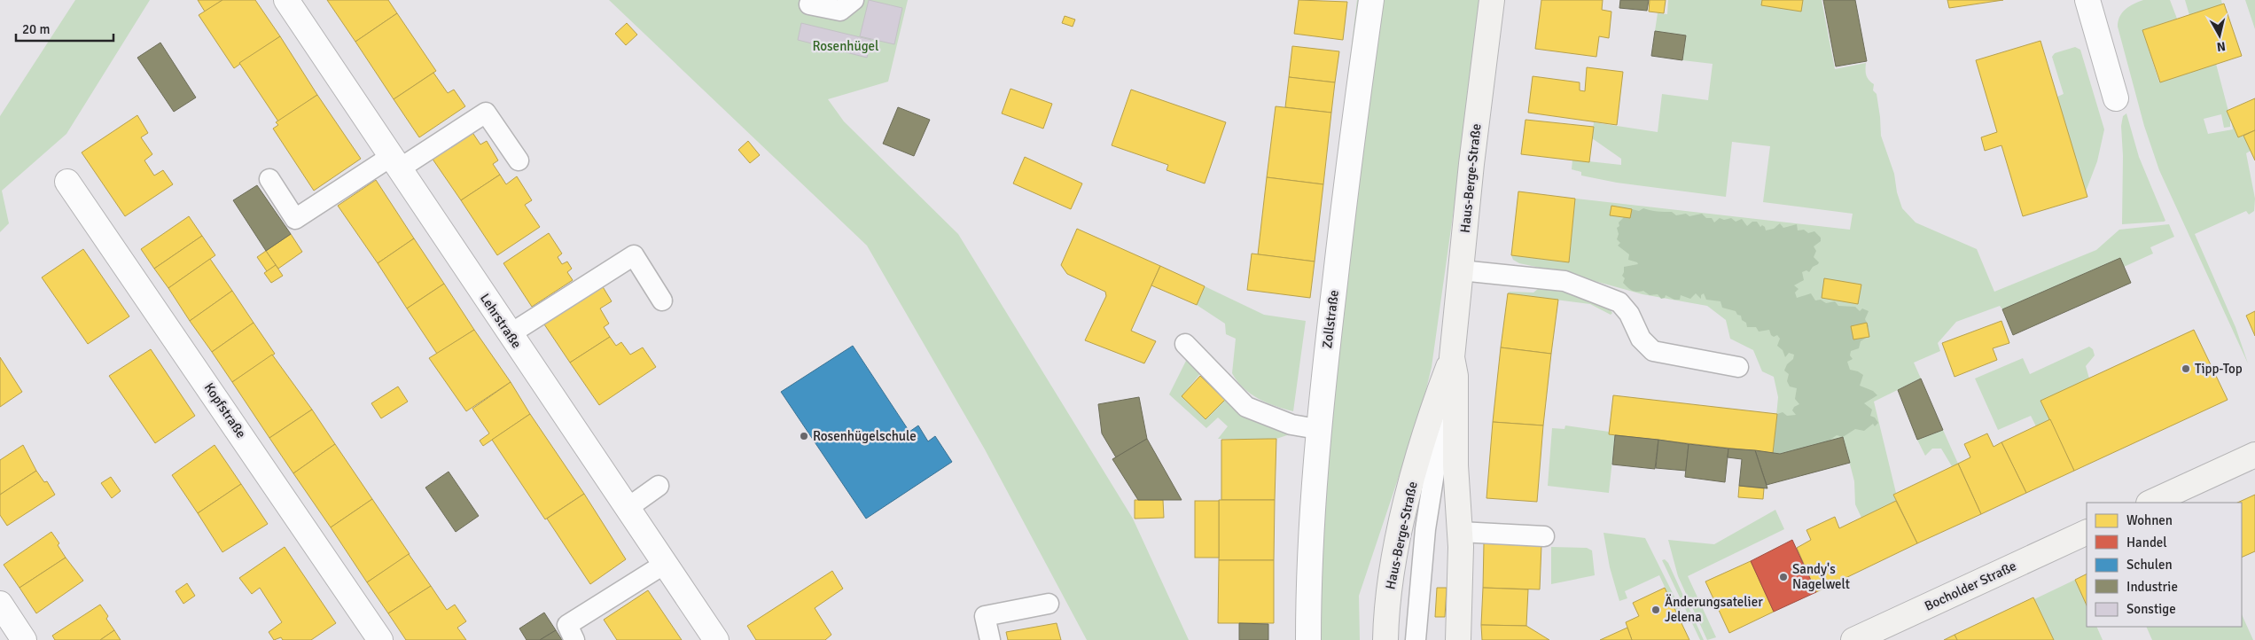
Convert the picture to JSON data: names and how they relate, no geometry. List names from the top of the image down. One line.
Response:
{"streets":{"main road":["Haus-Berge-Straße","Bocholder Straße"],"street":["Zollstraße","Lehrstraße","Kopfstraße"]},"parks":["Rosenhügel"],"places":["Tipp-Top","Rosenhügelschule","Sandy's Nagelwelt","Änderungsatelier Jelena"],"legend":["Wohnen","Handel","Schulen","Industrie","Sonstige"],"scale_bar":"20 m","north":"bottom"}
